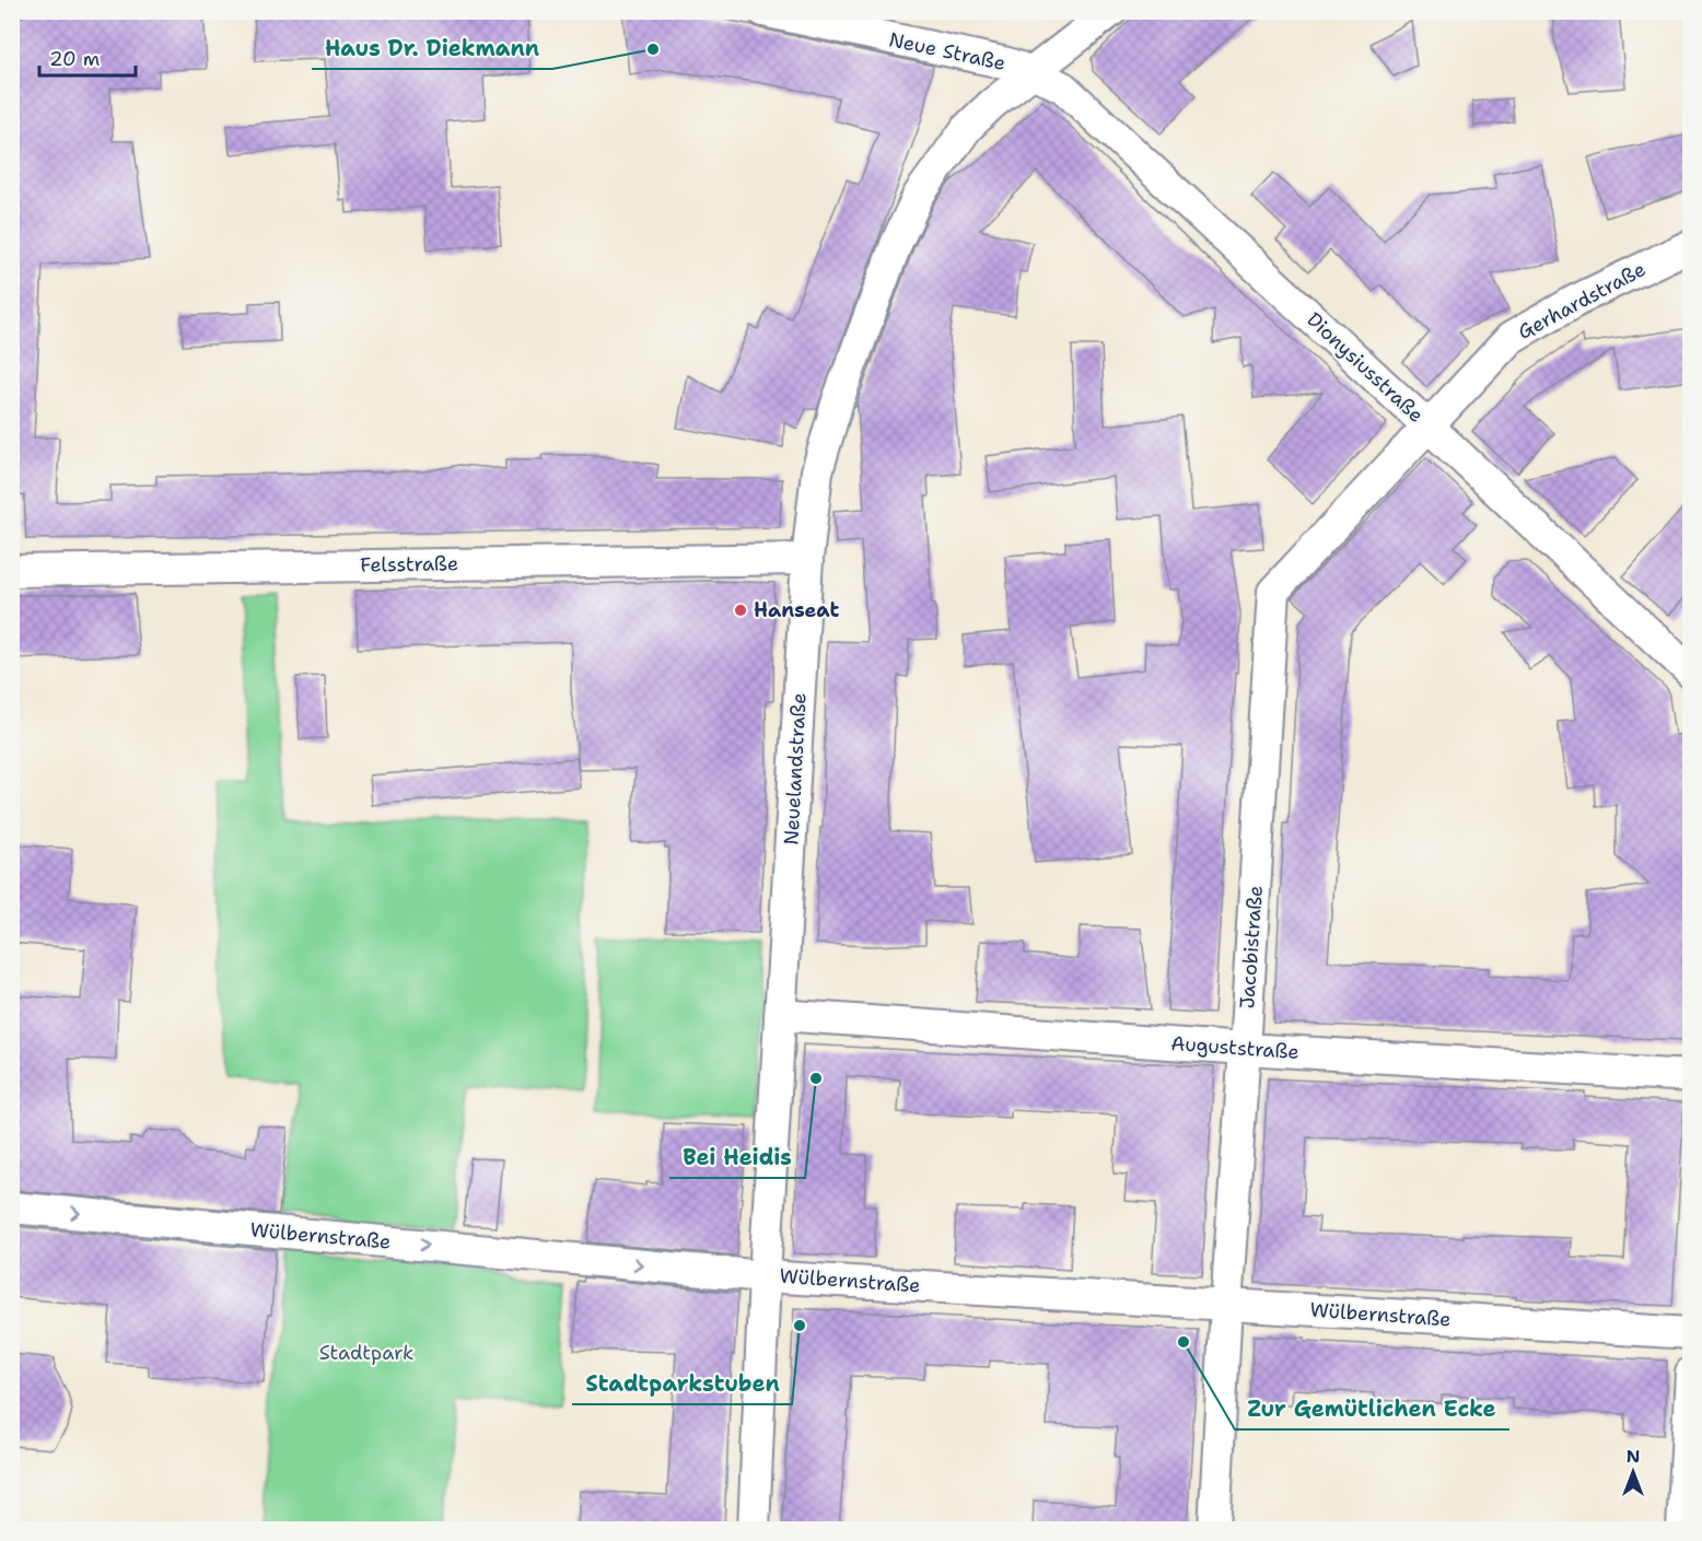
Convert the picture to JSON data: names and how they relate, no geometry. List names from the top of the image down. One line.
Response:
{"streets":{"street":["Neue Straße","Gerhardstraße","Dionysiusstraße","Felsstraße","Neuelandstraße","Jacobistraße","Auguststraße","Wülbernstraße"]},"crossings":[["Neue Straße","Dionysiusstraße"],["Neue Straße","Neuelandstraße"],["Gerhardstraße","Dionysiusstraße"],["Gerhardstraße","Jacobistraße"],["Dionysiusstraße","Neuelandstraße"],["Dionysiusstraße","Jacobistraße"],["Felsstraße","Neuelandstraße"],["Neuelandstraße","Auguststraße"],["Neuelandstraße","Wülbernstraße"],["Jacobistraße","Auguststraße"],["Jacobistraße","Wülbernstraße"]],"one_way":["Wülbernstraße"],"parks":["Stadtpark"],"places":["Haus Dr. Diekmann","Hanseat","Bei Heidis","Stadtparkstuben","Zur Gemütlichen Ecke"],"scale_bar":"20 m","north":"top"}
